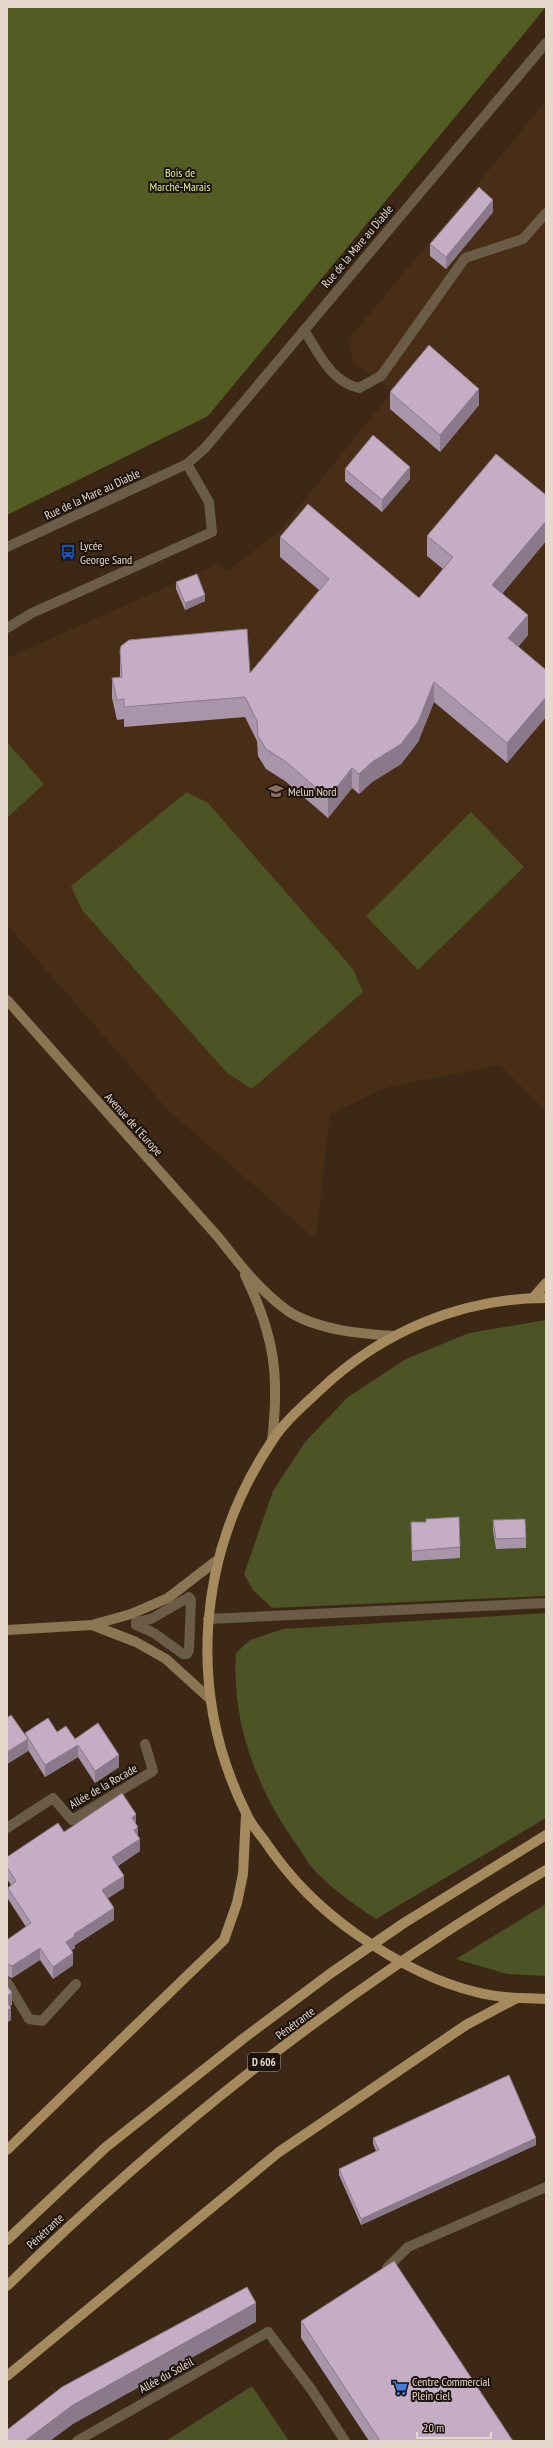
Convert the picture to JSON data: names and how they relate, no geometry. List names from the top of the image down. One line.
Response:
{"streets":{"main road":["Avenue de l'Europe","Pénétrante","D 606"],"street":["Rue de la Mare au Diable","Allée de la Rocade","Allée du Soleil"]},"parks":["Bois de Marché-Marais"],"places":{"bus stop":["Lycée George Sand"],"school or university":["Melun Nord"],"supermarket":["Centre Commercial Plein ciel"]},"scale_bar":"20 m"}
